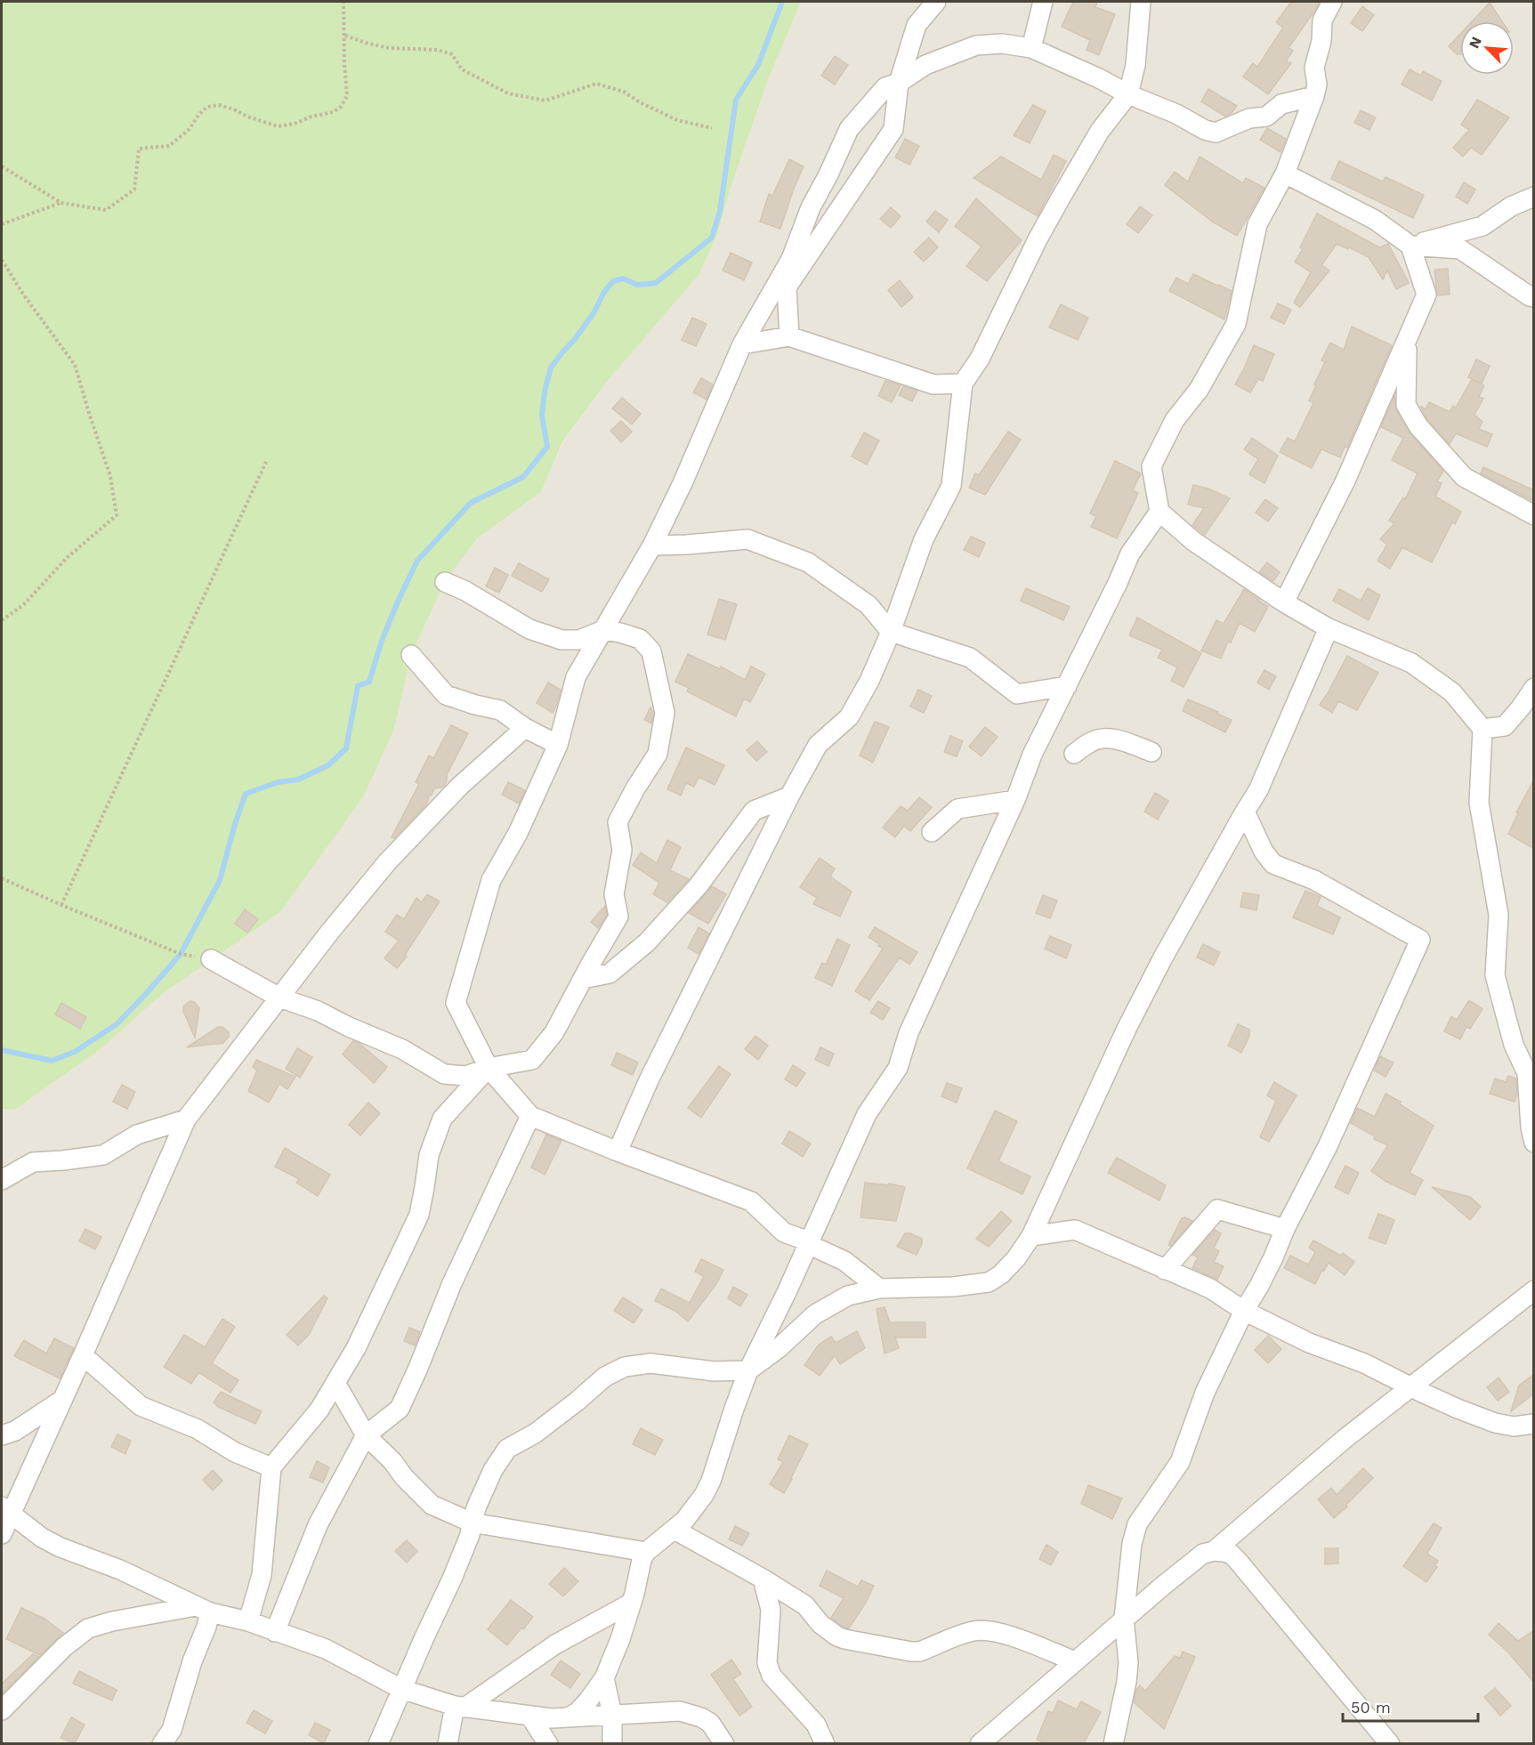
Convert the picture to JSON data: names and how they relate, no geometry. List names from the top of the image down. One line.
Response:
{"scale_bar":"50 m","north":"top left"}
